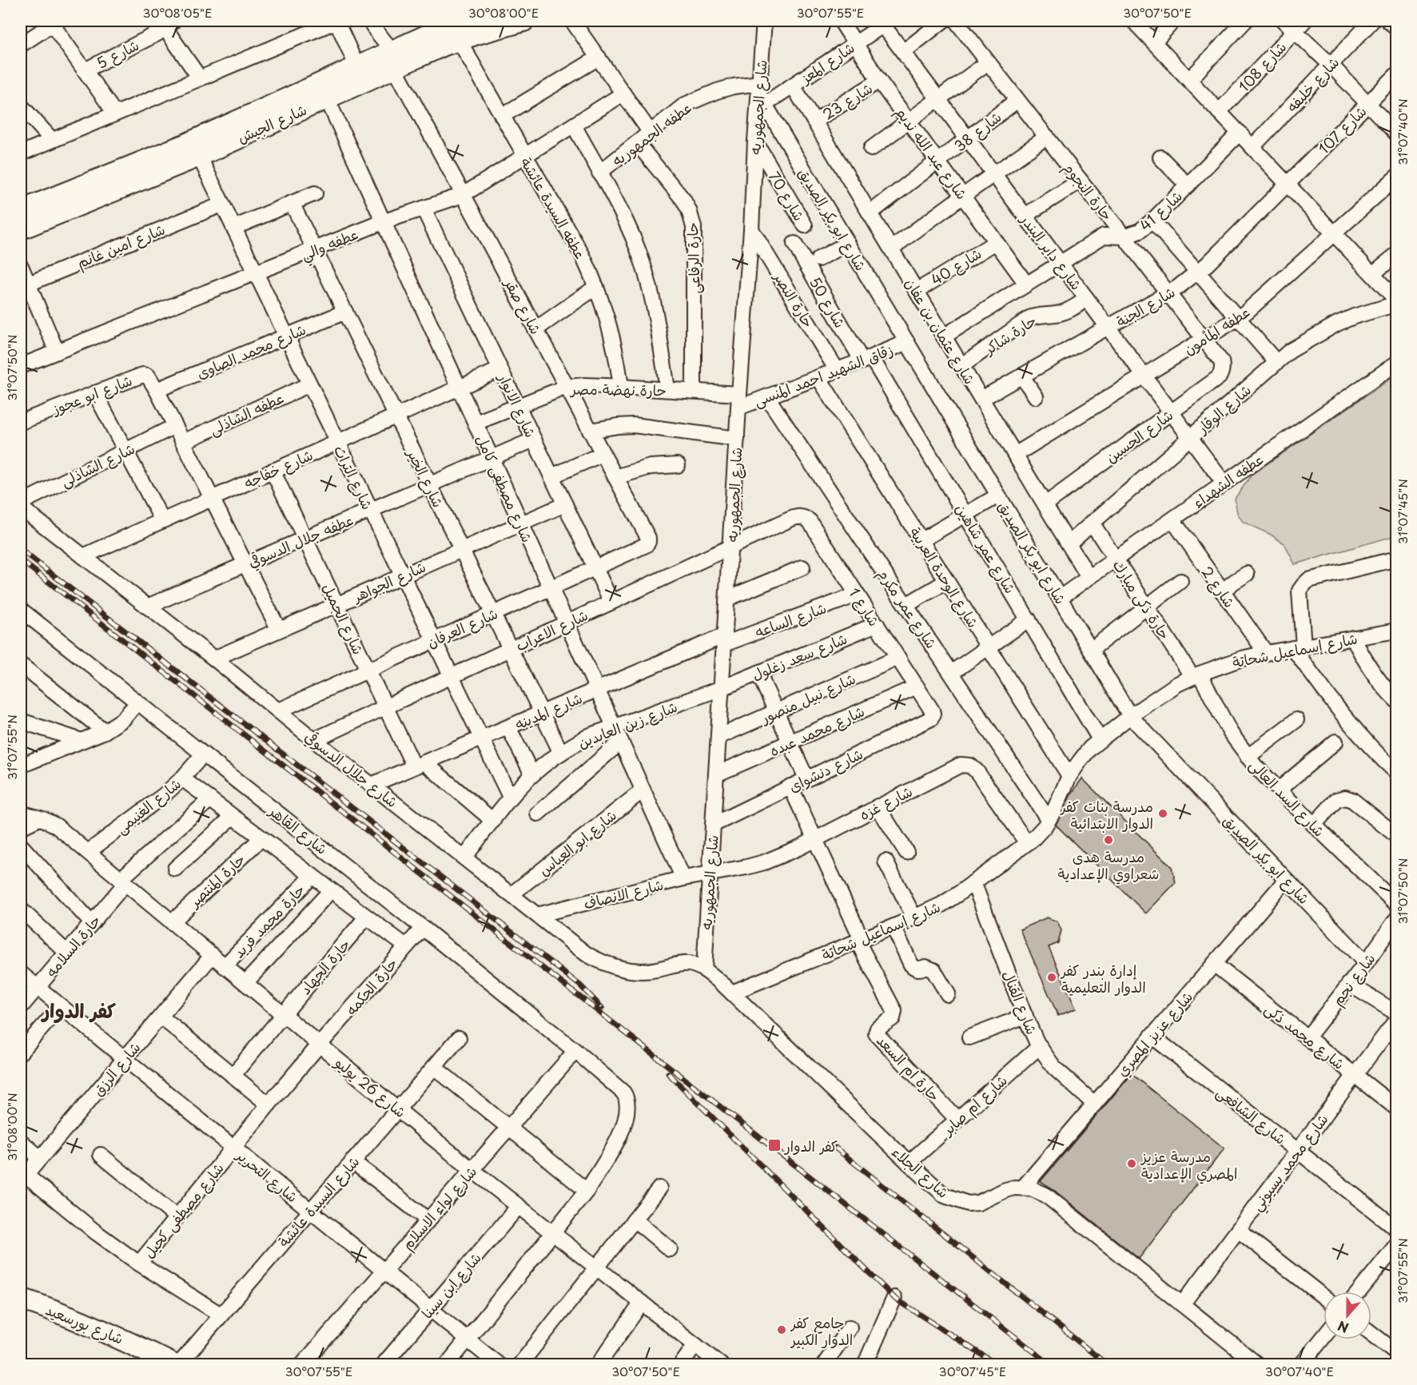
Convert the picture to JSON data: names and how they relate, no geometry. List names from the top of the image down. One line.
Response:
{"streets":{"main road":["شارع الجيش","شارع بورسعيد"],"street":["شارع 5","شارع المعز","شارع 108","شارع خليفه","شارع 23","شارع الجمهوريه","شارع 107","شارع 38","عطفه الجمهوريه","شارع عبد الله نديم","حارة النجوم","شارع 70","عطفه السيدة عائشة","شارع 41","شارع ابو بكر الصديق","عطفه والي","شارع امين غانم","شارع داير البندر","حارة الرفاعى","شارع 40","حارة النصر","شارع 50","شارع صقر","شارع الجنة","عطفه المأمون","شارع عثمان بن عفان","حارة شاكر","شارع محمد الصاوى","زقاق الشهيد احمد المنسى","حارة نهضة مصر","شارع ابو عجوز","شارع الانوار","شارع الوقار","عطفه الشاذلى","شارع الحسين","شارع الشاذلى","شارع خفاجه","شارع التراث","شارع الخير","عطفه الشهداء","شارع مصطفى كامل","عطفه جلال الدسوقي","شارع عمر شاهين","شارع الوحدة العربية","شارع الجواهر","شارع 2","حارة ذكى مبارك","شارع 1","شارع عمر مكرم","شارع الجميل","شارع الساعه","شارع العرفان","شارع الاعراب","شارع إسماعيل شحاتة","شارع سعد زغلول","شارع نبيل منصور","شارع المدينه","شارع زين العابدين","شارع محمد عبده","شارع جلال الدسوقي","شارع دنشواى","شارع السد العالى","شارع غزه","شارع الغنيمى","شارع القاهر","شارع ابو العباس","حارة المنتصر","شارع الانصاف","حارة محمد فريد","حارة السلامه","حارة الجهاد","شارع نجم","حارة الحكمه","شارع القنال","شارع عزيز المصري","شارع محمد ذكى","حارة ام السعد","شارع الرزق","شارع 26 يوليو","شارع ام صابر","شارع الشافعى","شارع محمد بسيوني","شارع الجلاء","شارع التحرير","شارع السيدة عائشة","شارع لواء الاسلام","شارع مصطفى كحيل","شارع ابن سينا"]},"crossings":[["شارع المعز","شارع الجمهوريه"],["شارع المعز","عطفه الجمهوريه"],["شارع المعز","شارع عبد الله نديم"],["شارع المعز","شارع ابو بكر الصديق"],["شارع المعز","شارع داير البندر"],["شارع المعز","شارع عثمان بن عفان"],["شارع 108","شارع الوقار"],["شارع خليفه","شارع الوقار"],["شارع 23","شارع عبد الله نديم"],["شارع 23","شارع عثمان بن عفان"],["شارع الجمهوريه","عطفه الجمهوريه"],["شارع الجمهوريه","شارع 70"],["شارع الجمهوريه","شارع ابو بكر الصديق"],["شارع الجمهوريه","حارة النصر"],["شارع الجمهوريه","زقاق الشهيد احمد المنسى"],["شارع الجمهوريه","حارة نهضة مصر"],["شارع الجمهوريه","شارع الساعه"],["شارع الجمهوريه","شارع الاعراب"],["شارع الجمهوريه","شارع سعد زغلول"],["شارع الجمهوريه","شارع نبيل منصور"],["شارع الجمهوريه","شارع المدينه"],["شارع الجمهوريه","شارع زين العابدين"],["شارع الجمهوريه","شارع محمد عبده"],["شارع الجمهوريه","شارع جلال الدسوقي"],["شارع الجمهوريه","شارع دنشواى"],["شارع الجمهوريه","شارع غزه"],["شارع الجمهوريه","شارع الانصاف"],["شارع الجمهوريه","شارع الجلاء"],["شارع الجيش","عطفه السيدة عائشة"],["شارع الجيش","شارع صقر"],["شارع الجيش","شارع التراث"],["شارع الجيش","شارع مصطفى كامل"],["شارع 107","شارع الجنة"],["شارع 107","شارع الوقار"],["شارع 38","شارع عبد الله نديم"],["شارع 38","حارة النجوم"],["شارع 38","شارع داير البندر"],["شارع 38","شارع عثمان بن عفان"],["عطفه الجمهوريه","شارع ابو بكر الصديق"],["عطفه الجمهوريه","حارة الرفاعى"],["شارع عبد الله نديم","شارع 41"],["شارع عبد الله نديم","شارع 40"],["حارة النجوم","شارع 41"],["حارة النجوم","شارع الجنة"],["حارة النجوم","عطفه المأمون"],["حارة النجوم","شارع الحسين"],["عطفه السيدة عائشة","عطفه والي"],["عطفه السيدة عائشة","حارة نهضة مصر"],["شارع 41","شارع داير البندر"],["شارع 41","شارع عثمان بن عفان"],["شارع 41","شارع الوقار"],["شارع ابو بكر الصديق","زقاق الشهيد احمد المنسى"],["شارع ابو بكر الصديق","عطفه الشهداء"],["شارع ابو بكر الصديق","شارع إسماعيل شحاتة"],["شارع ابو بكر الصديق","شارع نجم"],["شارع ابو بكر الصديق","شارع عزيز المصري"],["عطفه والي","شارع صقر"],["عطفه والي","شارع الانوار"],["عطفه والي","شارع التراث"],["عطفه والي","شارع الخير"],["عطفه والي","شارع مصطفى كامل"],["شارع امين غانم","شارع التراث"],["شارع داير البندر","شارع الجنة"],["شارع داير البندر","عطفه المأمون"],["شارع داير البندر","حارة شاكر"],["شارع داير البندر","شارع الوقار"],["شارع داير البندر","شارع الحسين"],["شارع داير البندر","عطفه الشهداء"],["حارة الرفاعى","حارة نهضة مصر"],["شارع 40","شارع عثمان بن عفان"],["حارة النصر","زقاق الشهيد احمد المنسى"],["شارع 50","زقاق الشهيد احمد المنسى"],["شارع 50","شارع عمر شاهين"],["شارع صقر","حارة نهضة مصر"],["شارع صقر","شارع العرفان"],["شارع الجنة","شارع عثمان بن عفان"],["شارع الجنة","شارع الوقار"],["عطفه المأمون","شارع عثمان بن عفان"],["عطفه المأمون","شارع الوقار"],["شارع عثمان بن عفان","حارة شاكر"],["شارع عثمان بن عفان","شارع الوقار"],["شارع عثمان بن عفان","شارع الحسين"],["شارع عثمان بن عفان","عطفه الشهداء"],["شارع محمد الصاوى","شارع ابو عجوز"],["شارع محمد الصاوى","شارع التراث"],["شارع محمد الصاوى","شارع الخير"],["زقاق الشهيد احمد المنسى","حارة نهضة مصر"],["زقاق الشهيد احمد المنسى","شارع عمر شاهين"],["زقاق الشهيد احمد المنسى","شارع الوحدة العربية"],["زقاق الشهيد احمد المنسى","شارع عمر مكرم"],["حارة نهضة مصر","شارع الانوار"],["حارة نهضة مصر","شارع مصطفى كامل"],["شارع الانوار","شارع خفاجه"],["شارع الانوار","عطفه جلال الدسوقي"],["شارع الانوار","شارع الجواهر"],["شارع الانوار","شارع العرفان"],["شارع الانوار","شارع الاعراب"],["شارع الوقار","حارة ذكى مبارك"],["عطفه الشاذلى","شارع التراث"],["شارع خفاجه","شارع التراث"],["شارع خفاجه","شارع الخير"],["شارع خفاجه","شارع مصطفى كامل"],["شارع خفاجه","شارع الجميل"],["شارع خفاجه","شارع جلال الدسوقي"],["شارع التراث","عطفه جلال الدسوقي"],["شارع التراث","شارع الجواهر"],["شارع التراث","شارع العرفان"],["شارع التراث","شارع الاعراب"],["شارع التراث","شارع المدينه"],["شارع التراث","شارع زين العابدين"],["شارع الخير","عطفه جلال الدسوقي"],["شارع الخير","شارع الجواهر"],["شارع الخير","شارع العرفان"],["شارع الخير","شارع الاعراب"],["شارع الخير","شارع المدينه"],["شارع الخير","شارع زين العابدين"],["عطفه الشهداء","شارع 2"],["عطفه الشهداء","حارة ذكى مبارك"],["شارع مصطفى كامل","عطفه جلال الدسوقي"],["شارع مصطفى كامل","شارع الجواهر"],["شارع مصطفى كامل","شارع العرفان"],["شارع مصطفى كامل","شارع الاعراب"],["شارع مصطفى كامل","شارع المدينه"],["شارع مصطفى كامل","شارع زين العابدين"],["شارع مصطفى كامل","شارع ابو العباس"],["شارع مصطفى كامل","شارع الانصاف"],["عطفه جلال الدسوقي","شارع الجميل"],["عطفه جلال الدسوقي","شارع جلال الدسوقي"],["شارع عمر شاهين","شارع إسماعيل شحاتة"],["شارع الوحدة العربية","شارع إسماعيل شحاتة"],["شارع الجواهر","شارع الجميل"],["شارع الجواهر","شارع جلال الدسوقي"],["شارع 2","شارع إسماعيل شحاتة"],["حارة ذكى مبارك","شارع إسماعيل شحاتة"],["حارة ذكى مبارك","شارع السد العالى"],["شارع 1","شارع الساعه"],["شارع 1","شارع الاعراب"],["شارع 1","شارع سعد زغلول"],["شارع 1","شارع نبيل منصور"],["شارع 1","شارع محمد عبده"],["شارع 1","شارع دنشواى"],["شارع عمر مكرم","شارع إسماعيل شحاتة"],["شارع الجميل","شارع العرفان"],["شارع الجميل","شارع الاعراب"],["شارع الجميل","شارع المدينه"],["شارع الجميل","شارع زين العابدين"],["شارع الساعه","شارع المدينه"],["شارع العرفان","شارع جلال الدسوقي"],["شارع الاعراب","شارع جلال الدسوقي"],["شارع إسماعيل شحاتة","شارع السد العالى"],["شارع إسماعيل شحاتة","شارع غزه"],["شارع إسماعيل شحاتة","شارع القنال"],["شارع إسماعيل شحاتة","حارة ام السعد"],["شارع إسماعيل شحاتة","شارع الجلاء"],["شارع سعد زغلول","شارع زين العابدين"],["شارع المدينه","شارع جلال الدسوقي"],["شارع زين العابدين","شارع جلال الدسوقي"],["شارع جلال الدسوقي","شارع ابو العباس"],["شارع جلال الدسوقي","شارع الانصاف"],["شارع جلال الدسوقي","شارع الجلاء"],["شارع غزه","شارع الانصاف"],["شارع الغنيمى","شارع القاهر"],["شارع الغنيمى","شارع 26 يوليو"],["شارع القاهر","حارة المنتصر"],["شارع القاهر","حارة محمد فريد"],["شارع القاهر","حارة السلامه"],["شارع القاهر","حارة الجهاد"],["شارع القاهر","حارة الحكمه"],["شارع القاهر","شارع 26 يوليو"],["شارع القاهر","شارع التحرير"],["شارع القاهر","شارع لواء الاسلام"],["حارة المنتصر","شارع 26 يوليو"],["حارة محمد فريد","شارع 26 يوليو"],["حارة السلامه","شارع 26 يوليو"],["حارة السلامه","شارع التحرير"],["حارة الجهاد","شارع 26 يوليو"],["شارع نجم","شارع محمد ذكى"],["حارة الحكمه","شارع 26 يوليو"],["حارة الحكمه","شارع مصطفى كحيل"],["شارع القنال","شارع عزيز المصري"],["شارع القنال","شارع ام صابر"],["شارع عزيز المصري","شارع محمد ذكى"],["شارع عزيز المصري","شارع الشافعى"],["شارع عزيز المصري","شارع الجلاء"],["شارع محمد ذكى","شارع محمد بسيوني"],["حارة ام السعد","شارع ام صابر"],["شارع الرزق","شارع 26 يوليو"],["شارع الرزق","شارع التحرير"],["شارع 26 يوليو","شارع السيدة عائشة"],["شارع 26 يوليو","شارع لواء الاسلام"],["شارع 26 يوليو","شارع مصطفى كحيل"],["شارع 26 يوليو","شارع ابن سينا"],["شارع ام صابر","شارع الجلاء"],["شارع الشافعى","شارع محمد بسيوني"],["شارع التحرير","شارع السيدة عائشة"],["شارع التحرير","شارع لواء الاسلام"],["شارع التحرير","شارع مصطفى كحيل"],["شارع التحرير","شارع ابن سينا"]],"districts":["كفر الدوار"],"places":{"other":["مدرسة بنات كفر الدوار الابتدائية","مدرسة هدى شعراوي الإعدادية","إدارة بندر كفر الدوار التعليمية","مدرسة عزيز المصري الإعدادية","جامع كفر الدوار الكبير"],"transit":["كفر الدوار"]},"north":"bottom","coordinates":["30°08'05\"E","30°08'00\"E","30°07'55\"E","30°07'50\"E","31°07'40\"N","31°07'50\"N","31°07'45\"N","31°07'55\"N","31°08'00\"N","30°07'45\"E","30°07'40\"E"]}
